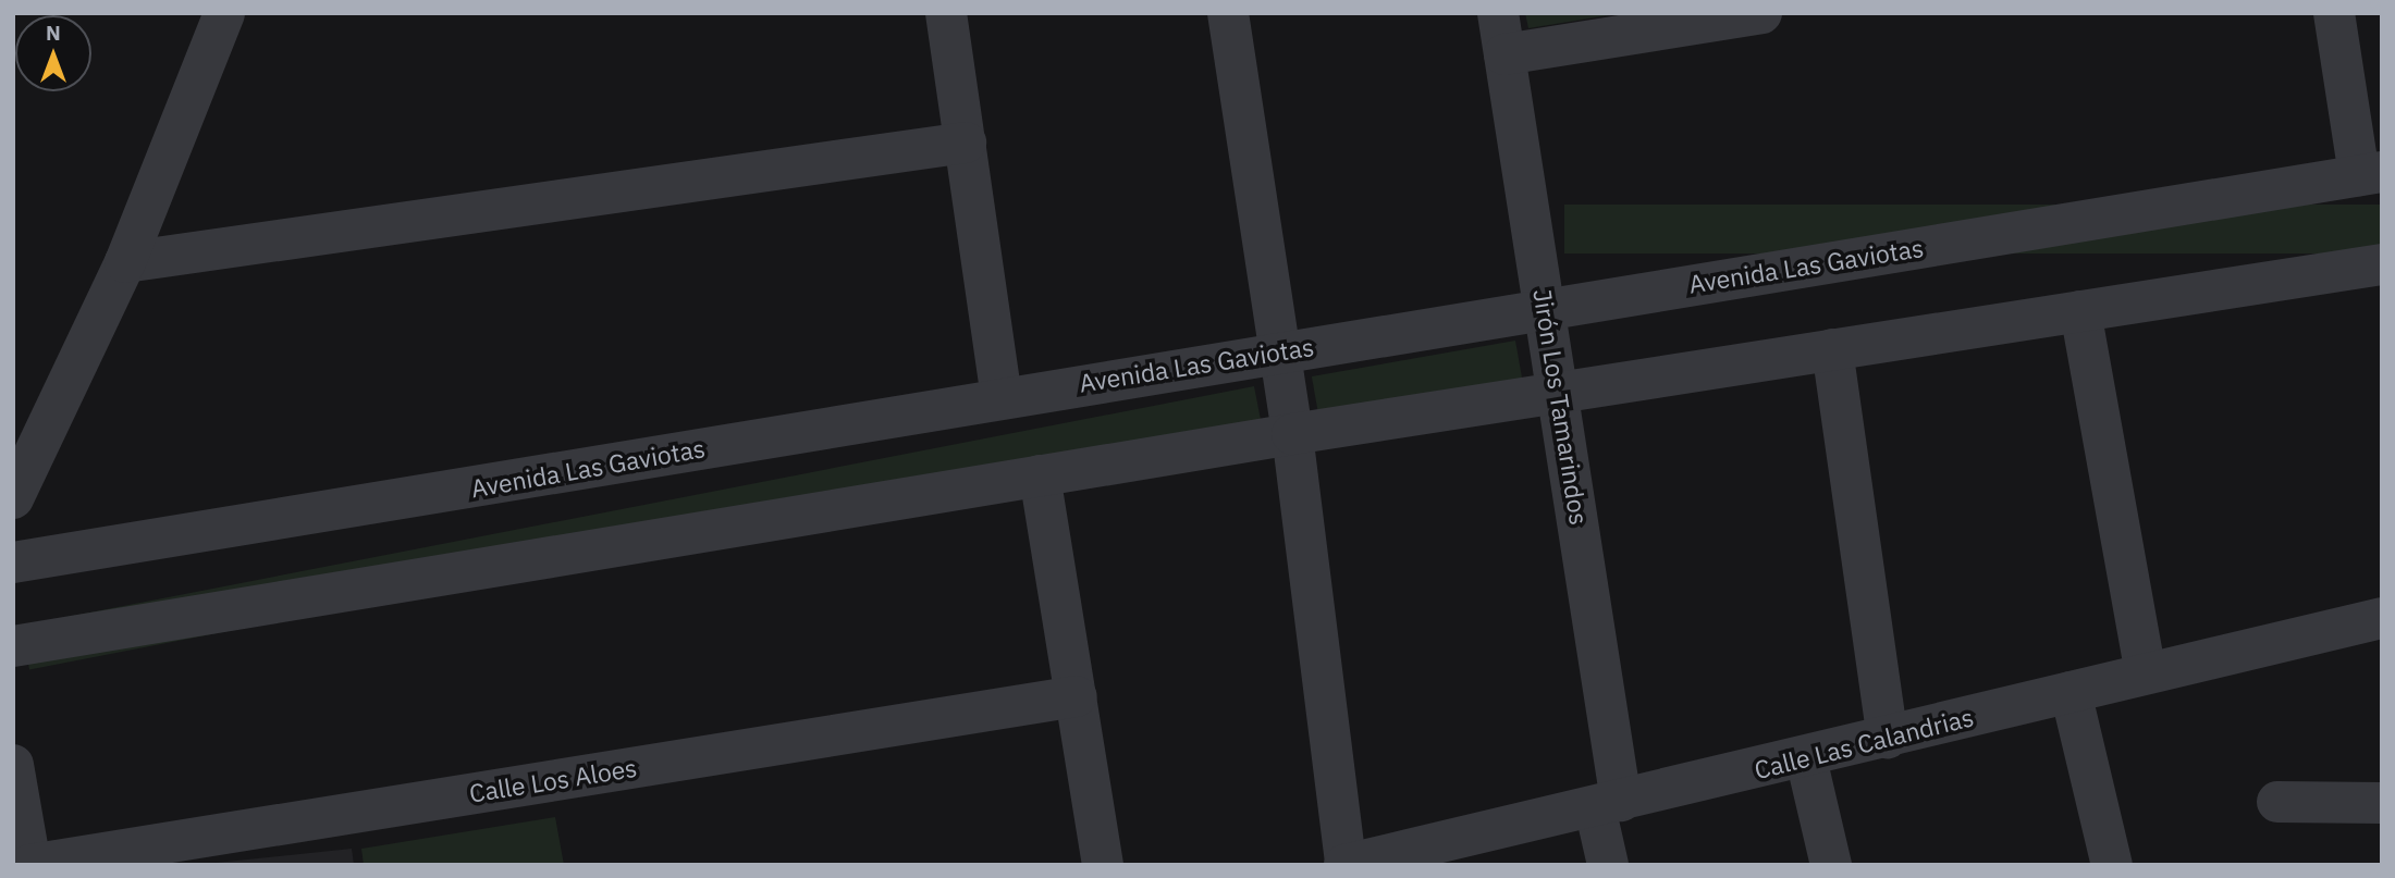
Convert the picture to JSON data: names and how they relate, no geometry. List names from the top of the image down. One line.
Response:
{"streets":{"street":["Avenida Las Gaviotas","Jirón Los Tamarindos","Calle Las Calandrias","Calle Los Aloes"]},"crossings":[["Avenida Las Gaviotas","Jirón Los Tamarindos"],["Jirón Los Tamarindos","Calle Las Calandrias"]],"north":"top"}
